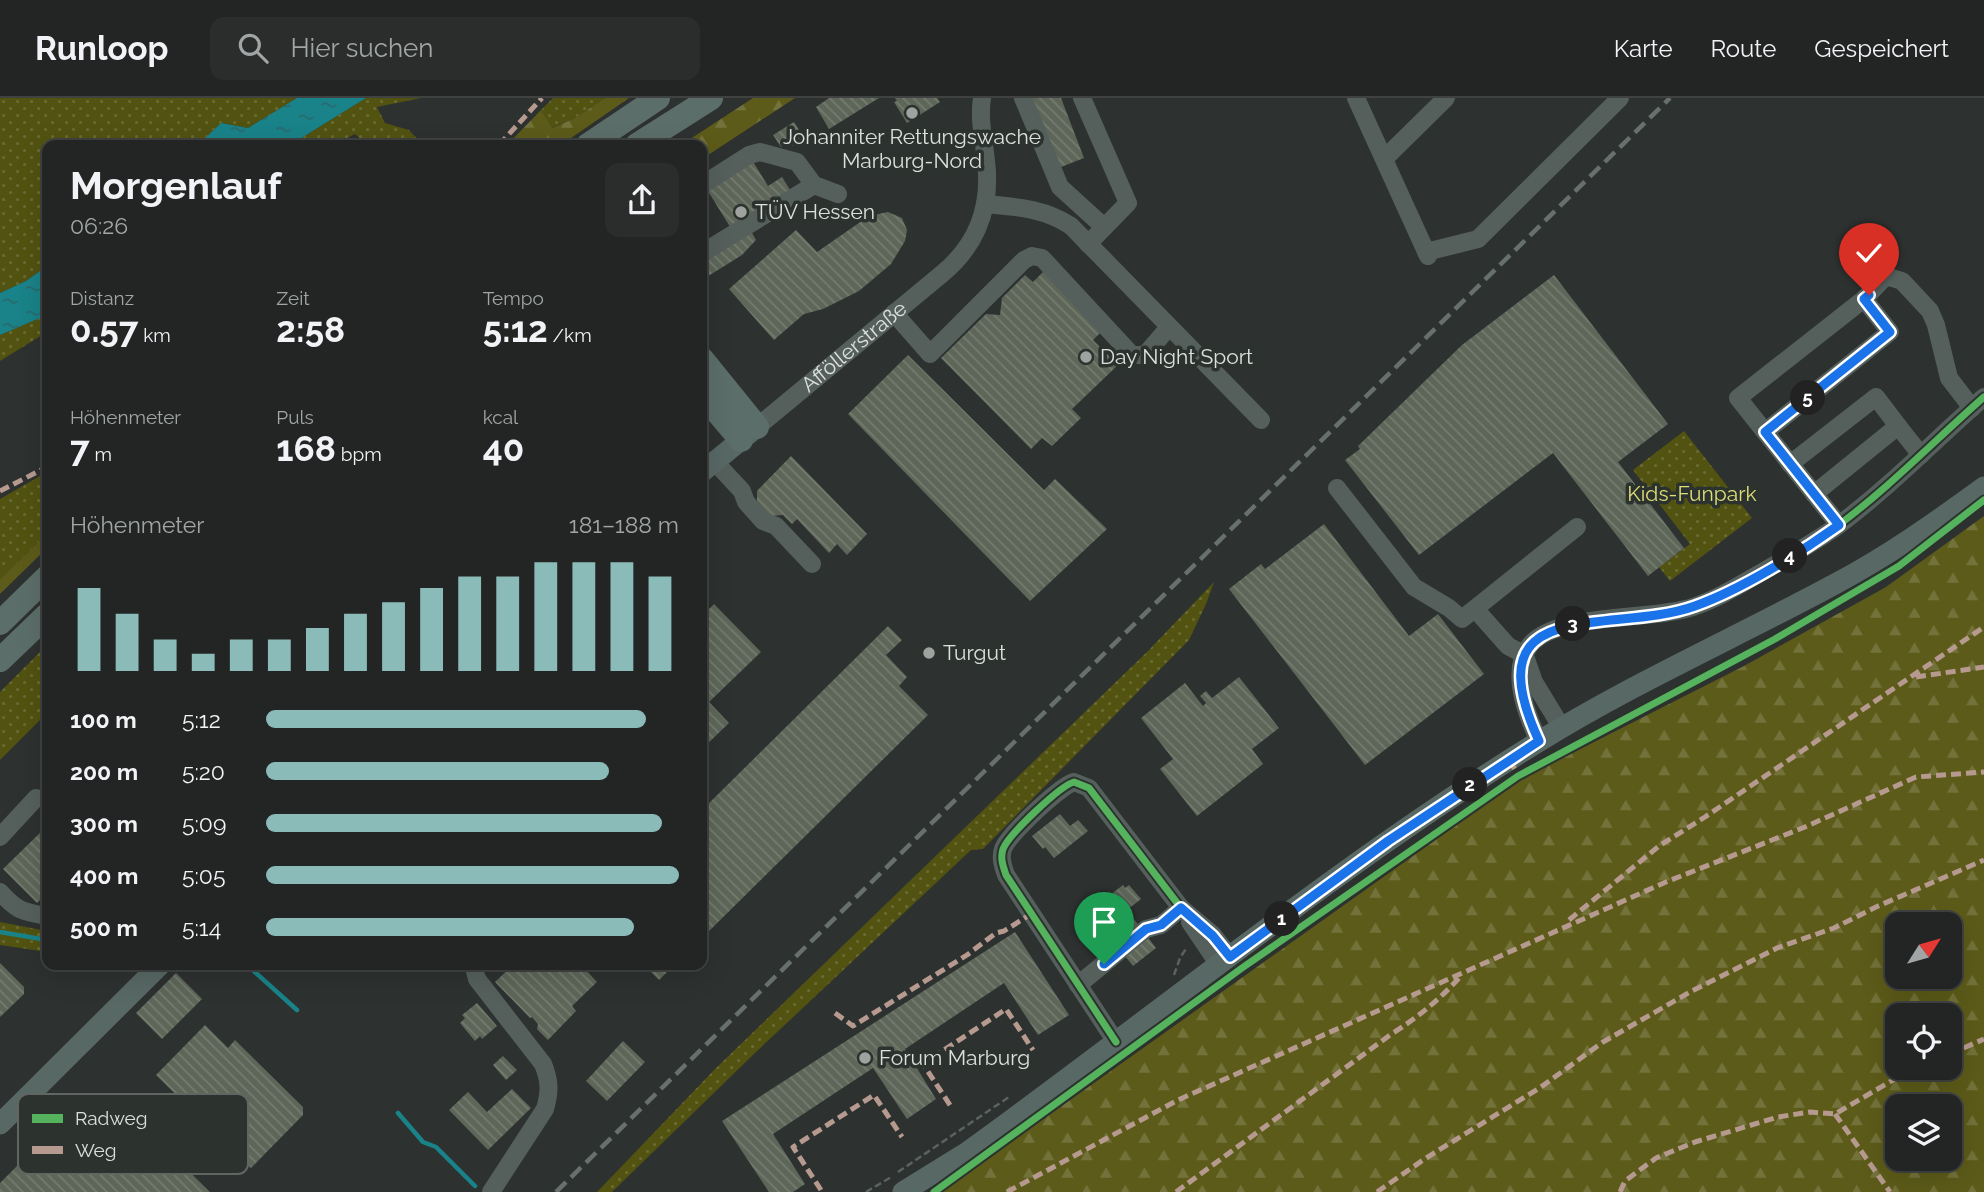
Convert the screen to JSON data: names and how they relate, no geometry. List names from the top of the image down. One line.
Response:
{"streets":{"main road":["Afföllerstraße"]},"parks":["Kids-Funpark"],"places":["Johanniter Rettungswache Marburg-Nord","TÜV Hessen","Day Night Sport","Turgut","Forum Marburg"],"legend":["Radweg","Weg"],"north":"top right","page":{"header":"Runloop","search":"Hier suchen","nav":["Karte","Route","Gespeichert"],"heading":["Morgenlauf","06:26"],"stats":[["Distanz","0.57 km"],["Zeit","2:58"],["Tempo","5:12 /km"],["Höhenmeter","7 m"],["Puls","168 bpm"],["kcal","40"]],"pins":["5","4","3","2","1"],"chart":["Höhenmeter","181–188 m"],"list":[{"name":"100 m","note":"5:12"},{"name":"200 m","note":"5:20"},{"name":"300 m","note":"5:09"},{"name":"400 m","note":"5:05"},{"name":"500 m","note":"5:14"}]}}
